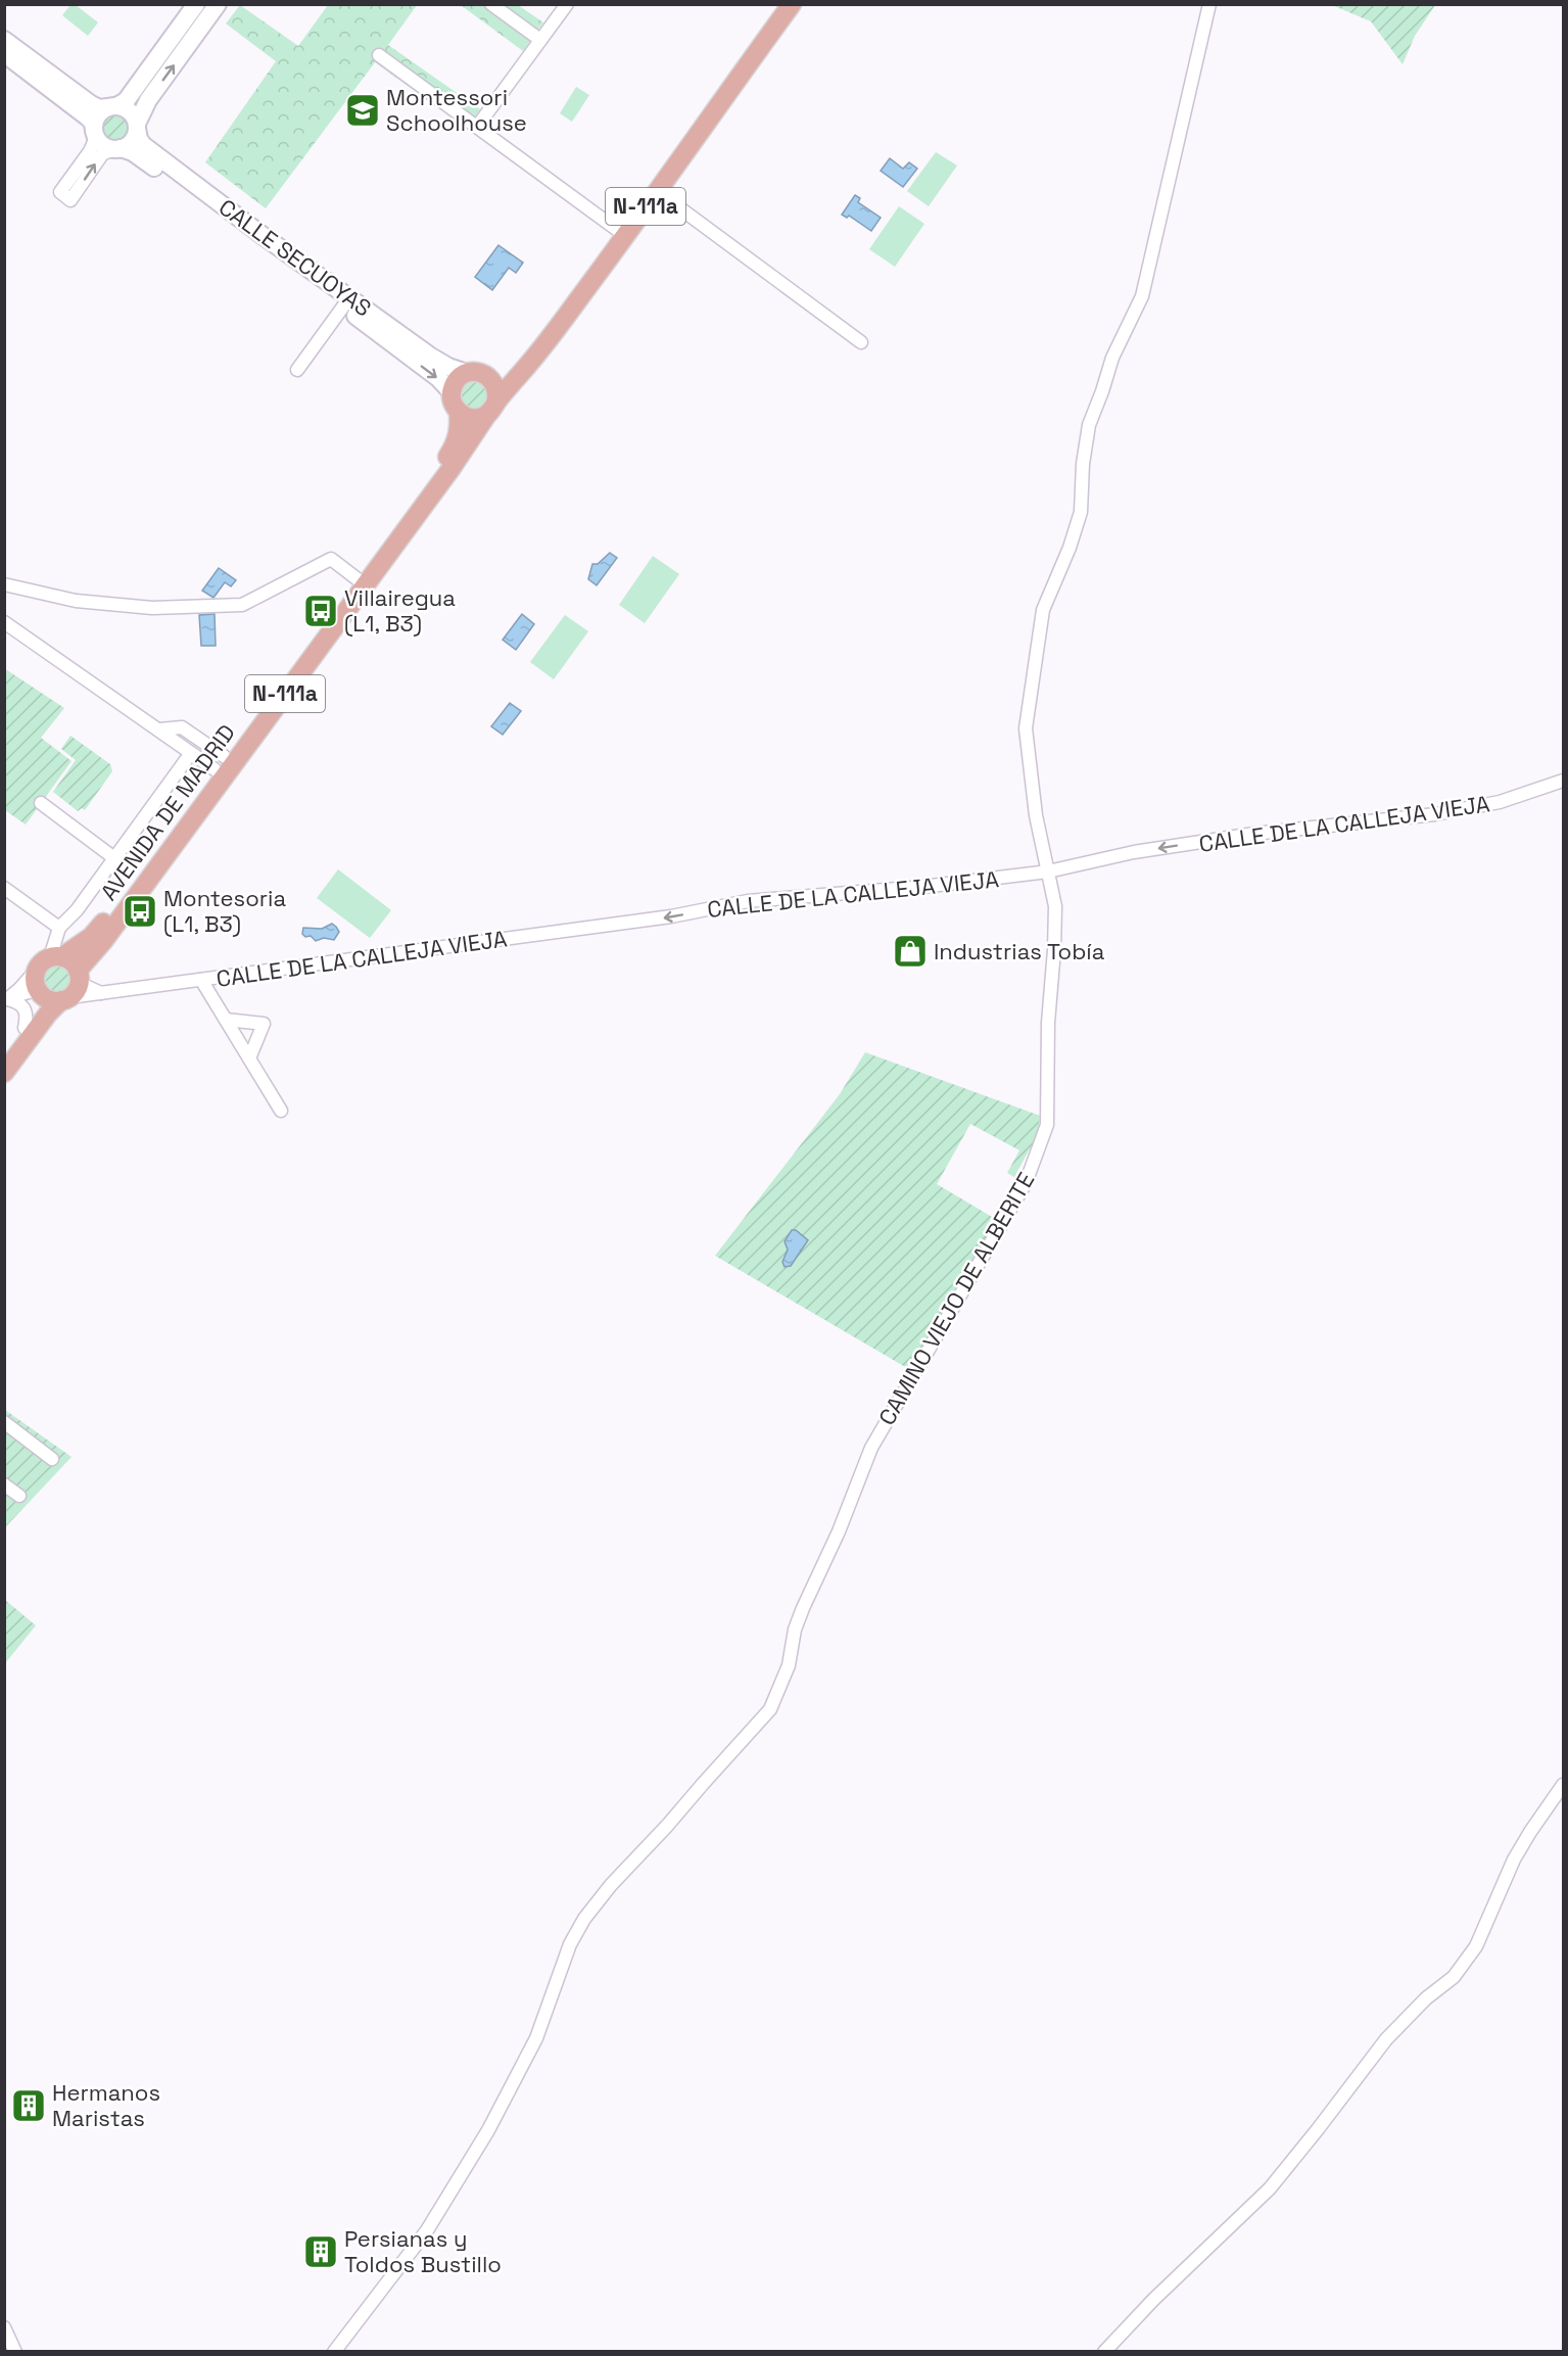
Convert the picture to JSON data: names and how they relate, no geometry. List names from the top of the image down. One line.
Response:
{"streets":{"main road":["N-111a","CALLE SECUOYAS","AVENIDA DE MADRID"],"street":["CALLE DE LA CALLEJA VIEJA","CAMINO VIEJO DE ALBERITE"]},"crossings":[["N-111a","CALLE SECUOYAS"],["N-111a","AVENIDA DE MADRID"],["N-111a","CALLE DE LA CALLEJA VIEJA"],["CALLE SECUOYAS","AVENIDA DE MADRID"],["AVENIDA DE MADRID","CALLE DE LA CALLEJA VIEJA"],["CALLE DE LA CALLEJA VIEJA","CAMINO VIEJO DE ALBERITE"]],"one_way":["CALLE DE LA CALLEJA VIEJA"],"places":{"school or university":["Montessori Schoolhouse"],"bus stop":["Villairegua (L1, B3)","Montesoria (L1, B3)"],"shop":["Industrias Tobía"],"building":["Hermanos Maristas","Persianas y Toldos Bustillo"]}}
